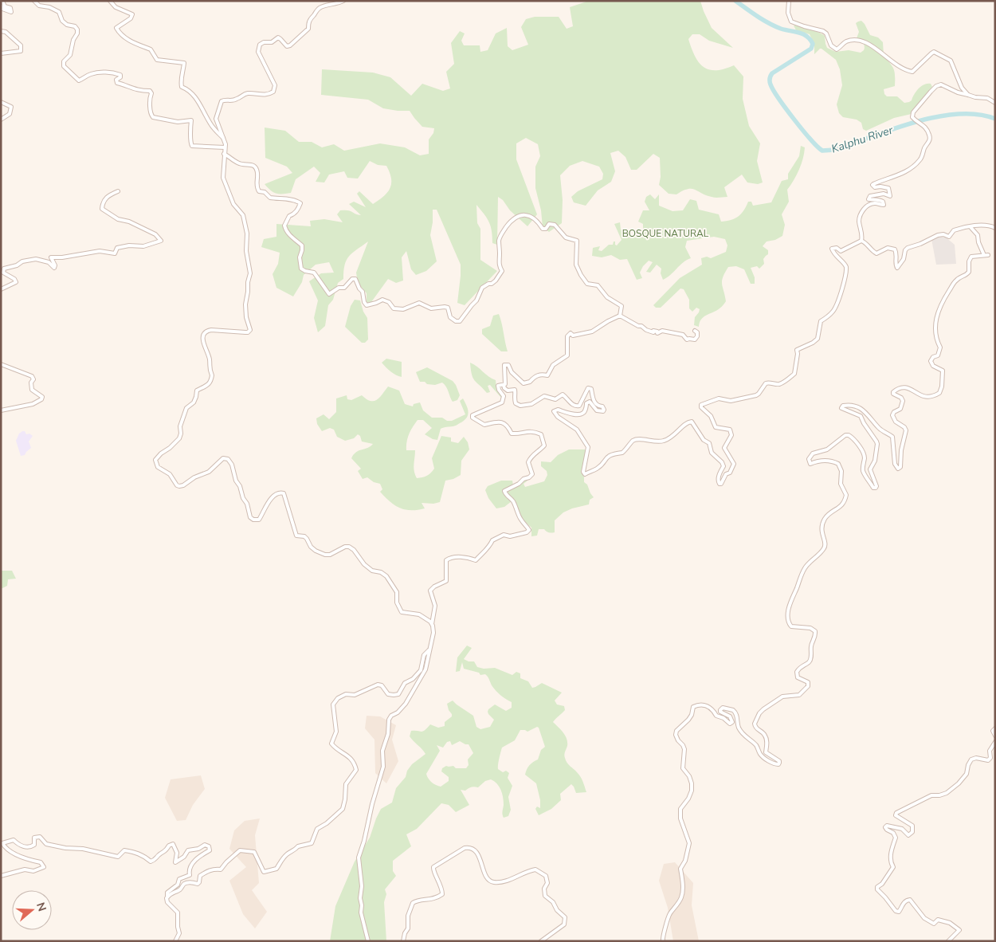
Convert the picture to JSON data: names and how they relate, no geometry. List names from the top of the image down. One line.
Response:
{"water":["Kalphu River"],"parks":["BOSQUE NATURAL"],"north":"right"}
